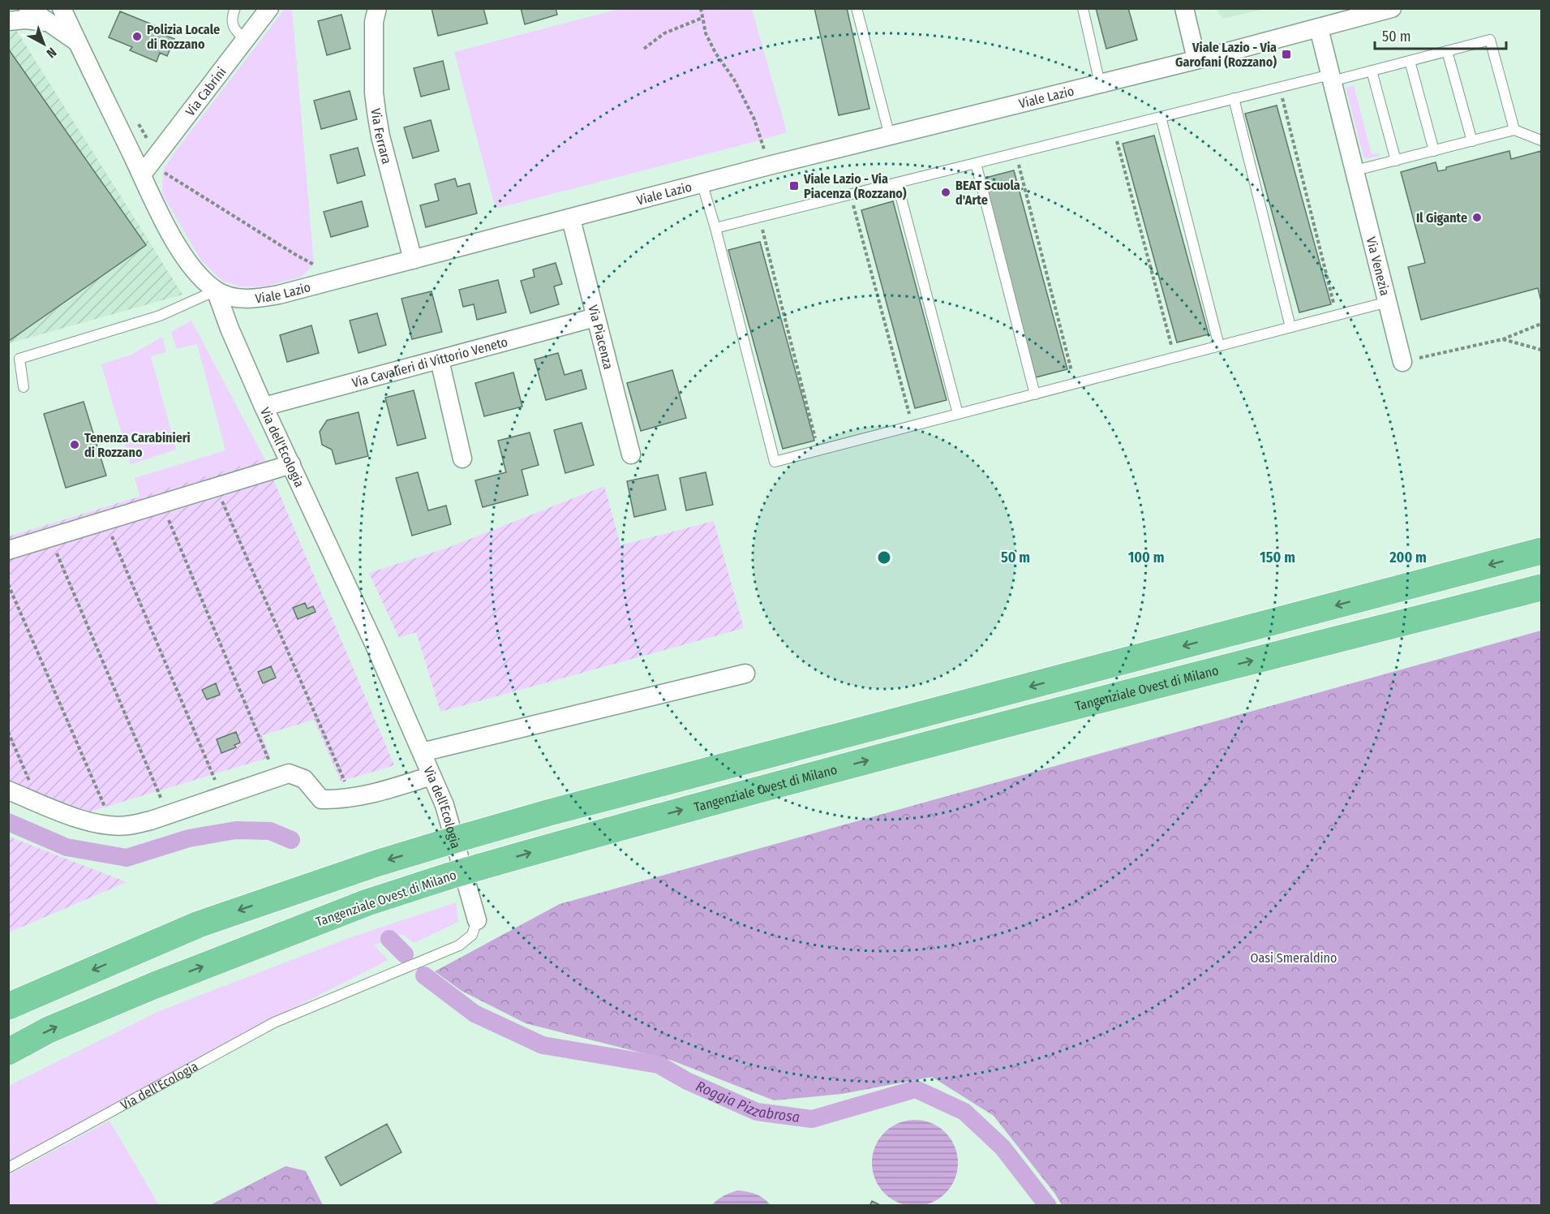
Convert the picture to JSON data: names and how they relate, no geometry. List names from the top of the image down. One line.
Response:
{"streets":{"highway":["Tangenziale Ovest di Milano"],"street":["Via Cabrini","Viale Lazio","Via Ferrara","Via Venezia","Via Piacenza","Via Cavalieri di Vittorio Veneto","Via dell'Ecologia"]},"crossings":[["Via Cabrini","Viale Lazio"],["Viale Lazio","Via Ferrara"],["Viale Lazio","Via Venezia"],["Viale Lazio","Via Piacenza"],["Viale Lazio","Via dell'Ecologia"],["Via Piacenza","Via Cavalieri di Vittorio Veneto"],["Via Cavalieri di Vittorio Veneto","Via dell'Ecologia"]],"water":["Roggia Pizzabrosa"],"parks":["Oasi Smeraldino"],"places":{"other":["Polizia Locale di Rozzano","BEAT Scuola d'Arte","Il Gigante","Tenenza Carabinieri di Rozzano"],"transit":["Viale Lazio - Via Garofani (Rozzano)","Viale Lazio - Via Piacenza (Rozzano)"]},"scale_bar":"50 m","north":"bottom right","rings":["50 m","100 m","150 m","200 m"]}
